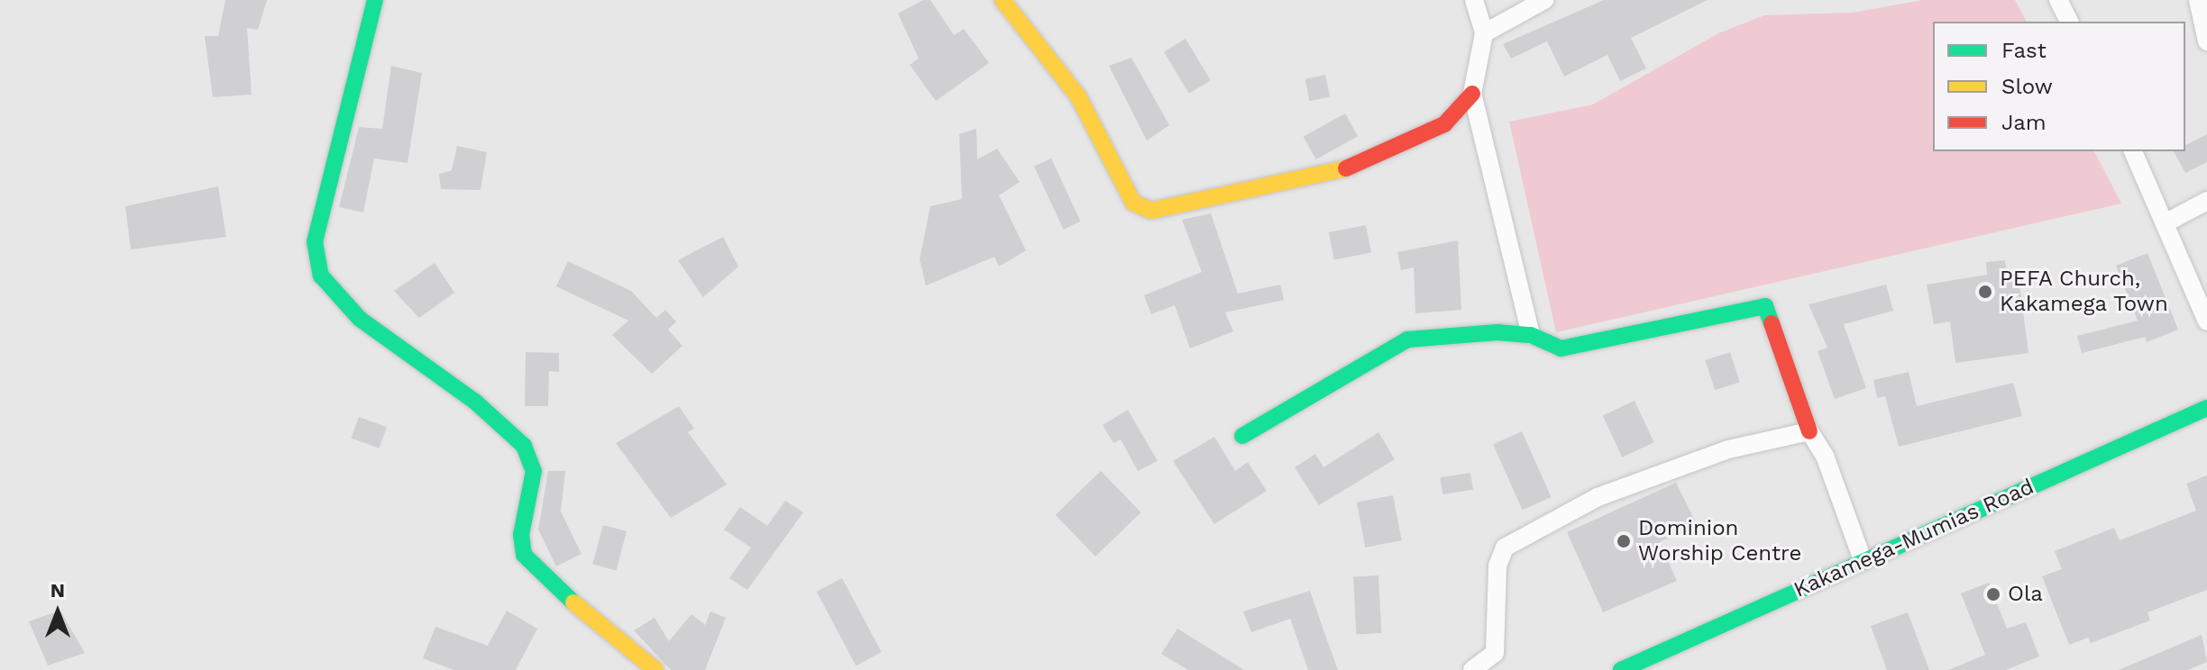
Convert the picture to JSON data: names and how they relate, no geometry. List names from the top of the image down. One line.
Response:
{"streets":{"main road":["Kakamega-Mumias Road"]},"places":["PEFA Church, Kakamega Town","Dominion Worship Centre","Ola"],"legend":["Fast","Slow","Jam"],"north":"top"}
